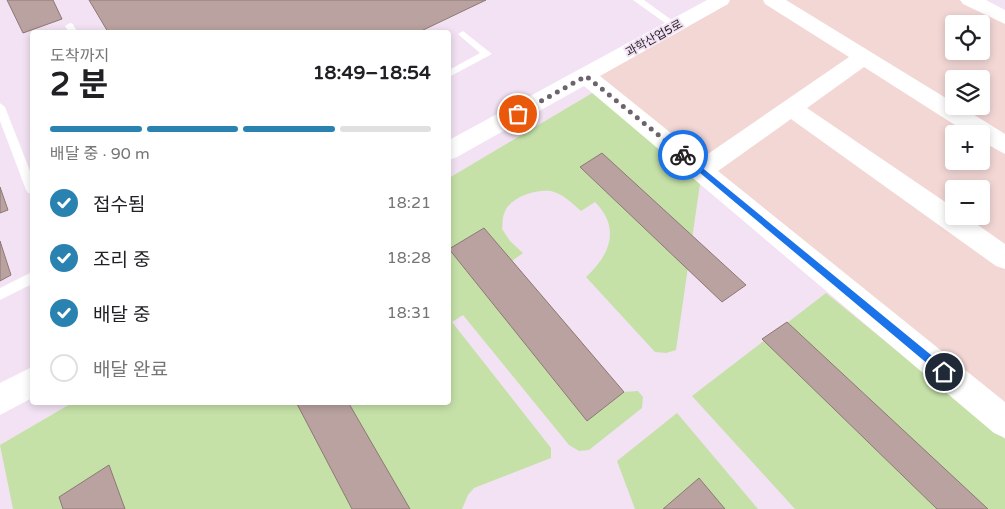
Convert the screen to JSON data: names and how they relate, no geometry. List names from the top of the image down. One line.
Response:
{"streets":{"street":["과학산업5로"]},"page":{"map_buttons":["+","−"],"heading":["2 분","도착까지","18:49–18:54"],"bar":"배달 중 · 90 m","list":[["접수됨","18:21"],["조리 중","18:28"],["배달 중","18:31"],"배달 완료"]}}
